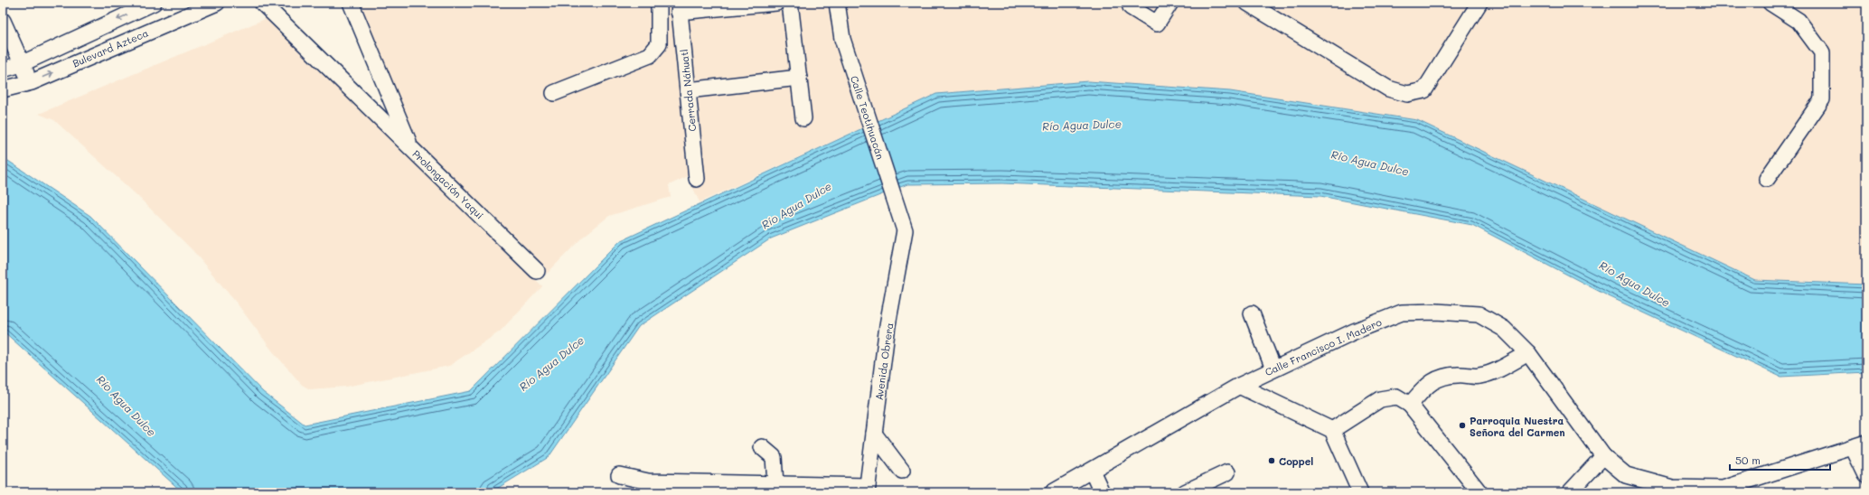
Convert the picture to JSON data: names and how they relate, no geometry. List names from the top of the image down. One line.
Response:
{"streets":{"street":["Bulevard Azteca","Cerrada Náhuatl","Calle Teotihuacán","Prolongación Yaqui","Calle Francisco I. Madero","Avenida Obrera"]},"crossings":[["Calle Teotihuacán","Avenida Obrera"]],"water":["Río Agua Dulce"],"places":["Parroquia Nuestra Señora del Carmen","Coppel"],"scale_bar":"50 m"}
